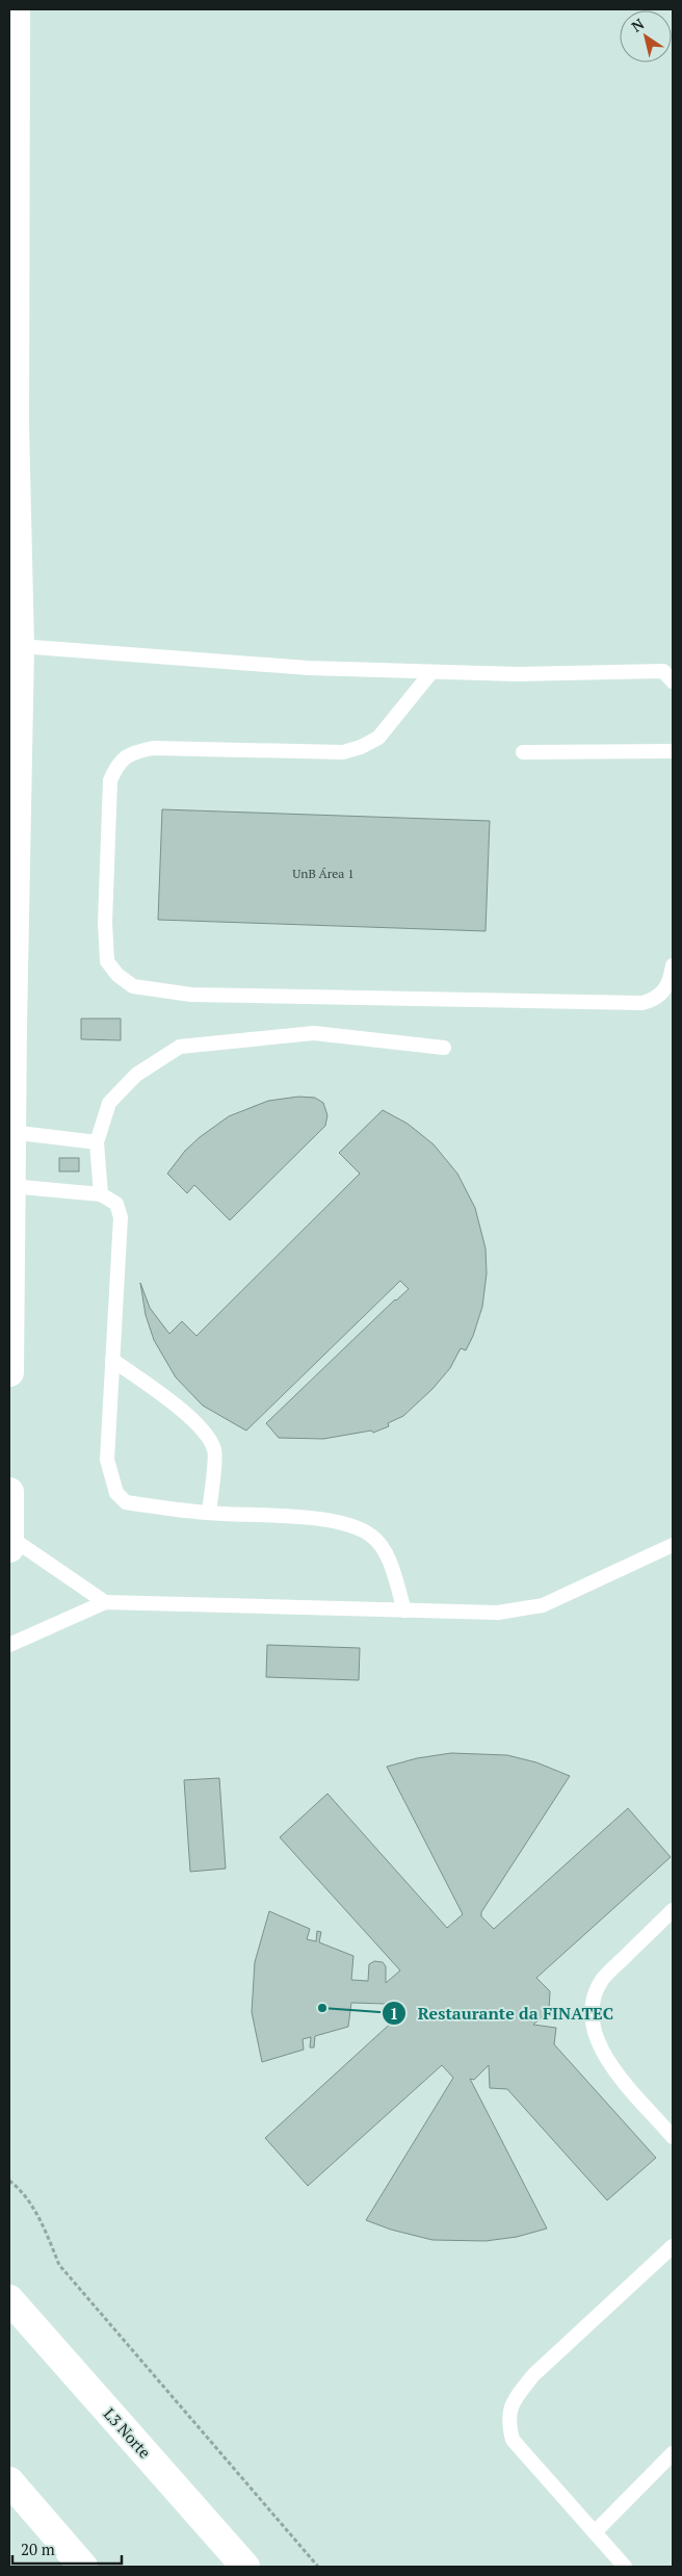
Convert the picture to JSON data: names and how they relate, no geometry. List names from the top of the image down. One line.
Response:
{"streets":{"street":["L3 Norte"]},"places":["Restaurante da FINATEC"],"house_numbers":["UnB Área 1"],"scale_bar":"20 m","north":"top left"}
